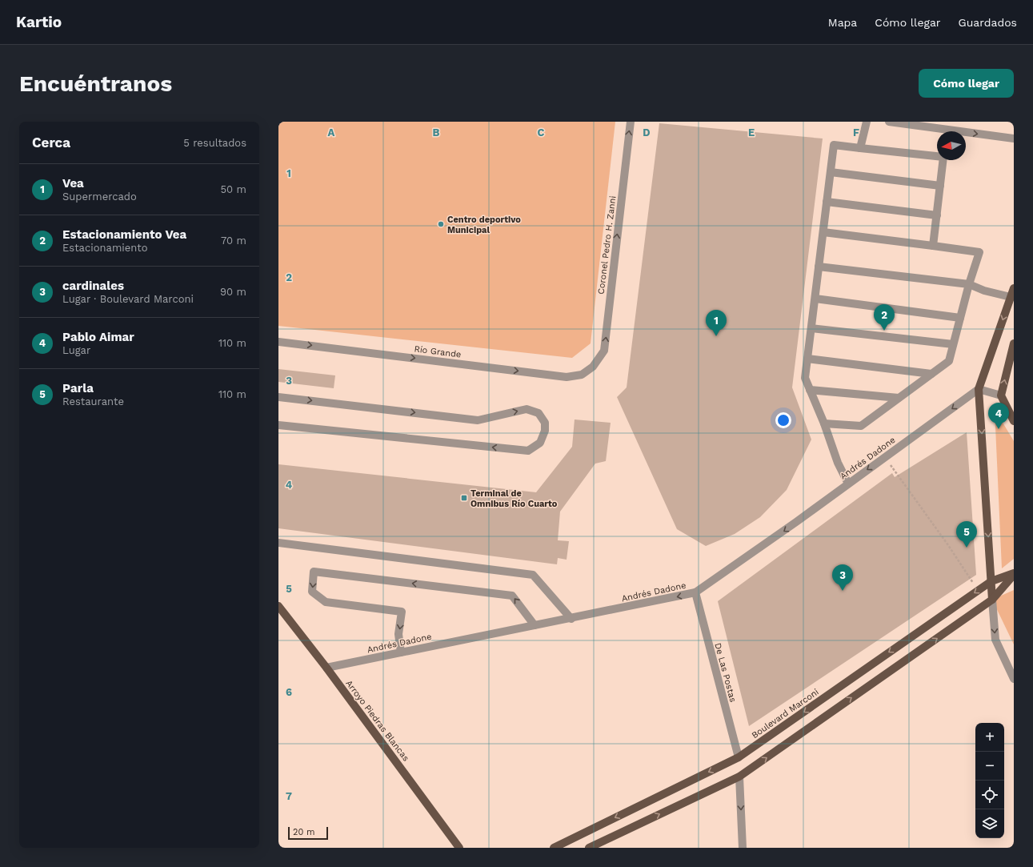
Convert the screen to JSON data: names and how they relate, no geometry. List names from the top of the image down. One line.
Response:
{"streets":{"main road":["Boulevard Marconi","Arroyo Piedras Blancas"],"street":["Coronel Pedro H. Zanni","Río Grande","Andrés Dadone","De Las Postas"]},"crossings":[["Coronel Pedro H. Zanni","Río Grande"],["Andrés Dadone","De Las Postas"],["Andrés Dadone","Arroyo Piedras Blancas"],["De Las Postas","Boulevard Marconi"]],"one_way":["Coronel Pedro H. Zanni","Río Grande","Andrés Dadone"],"places":{"other":["Centro deportivo Municipal"],"transit":["Terminal de Omnibus Río Cuarto"]},"scale_bar":"20 m","north":"left","page":{"header":"Kartio","nav":["Mapa","Cómo llegar","Guardados"],"buttons":"Cómo llegar","title":"Encuéntranos","heading":["Cerca","5 resultados"],"list":[{"mark":"1","name":"Vea","note":"Supermercado","value":"50 m"},{"mark":"2","name":"Estacionamiento Vea","note":"Estacionamiento","value":"70 m"},{"mark":"3","name":"cardinales","note":"Lugar · Boulevard Marconi","value":"90 m"},{"mark":"4","name":"Pablo Aimar","note":"Lugar","value":"110 m"},{"mark":"5","name":"Parla","note":"Restaurante","value":"110 m"}],"pins":["2","1","4","5","3"],"map_buttons":["+","−"],"scale":"20 m"},"grid":{"columns":["A","B","C","D","E","F"],"rows":["1","2","3","4","5","6","7"]}}
